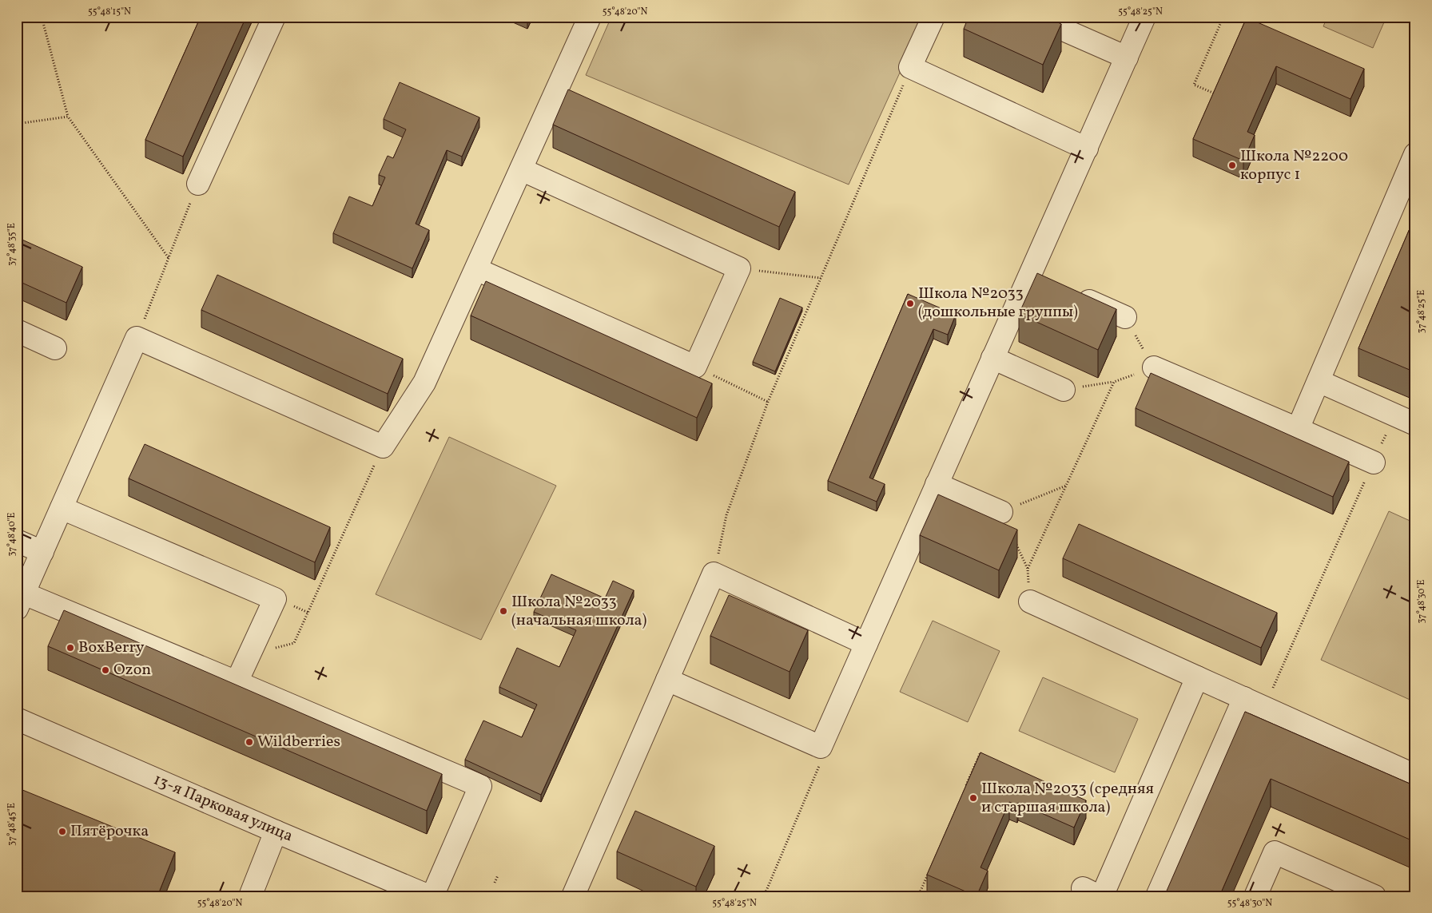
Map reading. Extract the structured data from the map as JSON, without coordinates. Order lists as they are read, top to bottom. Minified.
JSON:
{"streets":{"street":["13-я Парковая улица"]},"places":["Школа №2200 корпус 1","Школа №2033 (дошкольные группы)","Школа №2033 (начальная школа)","BoxBerry","Ozon","Wildberries","Школа №2033 (средняя и старшая школа)","Пятёрочка"],"coordinates":["55°48'15\"N","55°48'20\"N","55°48'25\"N","37°48'35\"E","37°48'25\"E","37°48'40\"E","37°48'30\"E","37°48'45\"E","55°48'30\"N"]}
